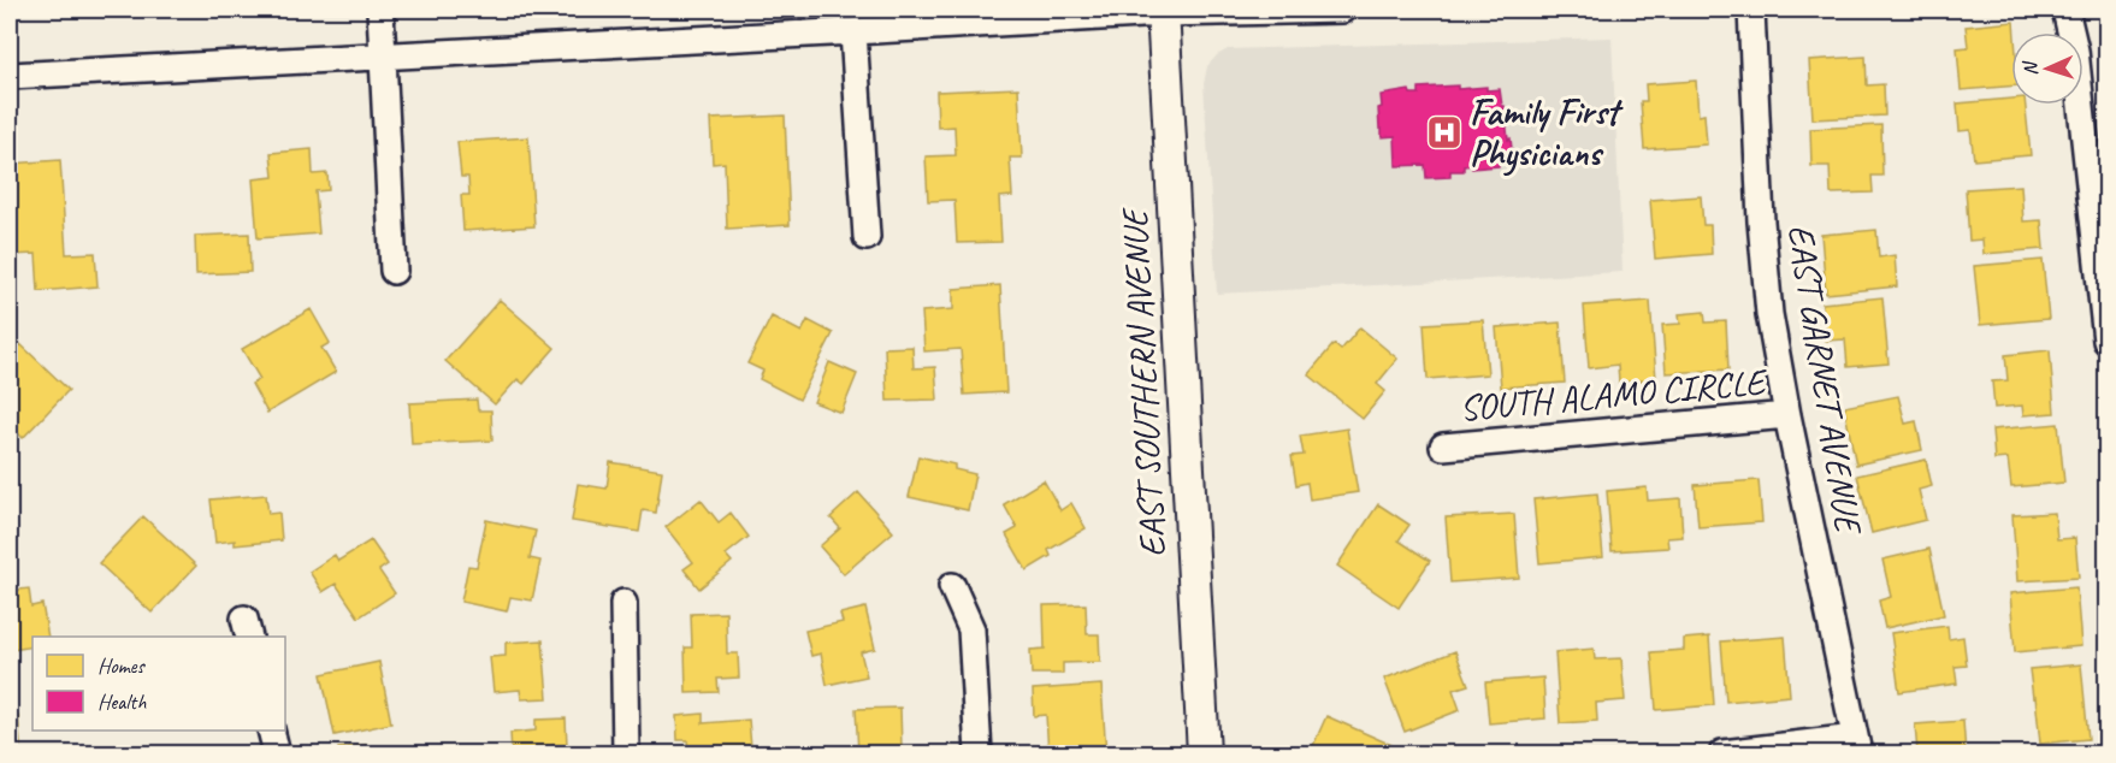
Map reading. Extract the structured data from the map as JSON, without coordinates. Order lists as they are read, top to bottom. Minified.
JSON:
{"streets":{"main road":["EAST SOUTHERN AVENUE"],"street":["EAST GARNET AVENUE","SOUTH ALAMO CIRCLE"]},"crossings":[["EAST GARNET AVENUE","SOUTH ALAMO CIRCLE"]],"places":{"hospital":["Family First Physicians"]},"legend":["Homes","Health"],"north":"left"}
